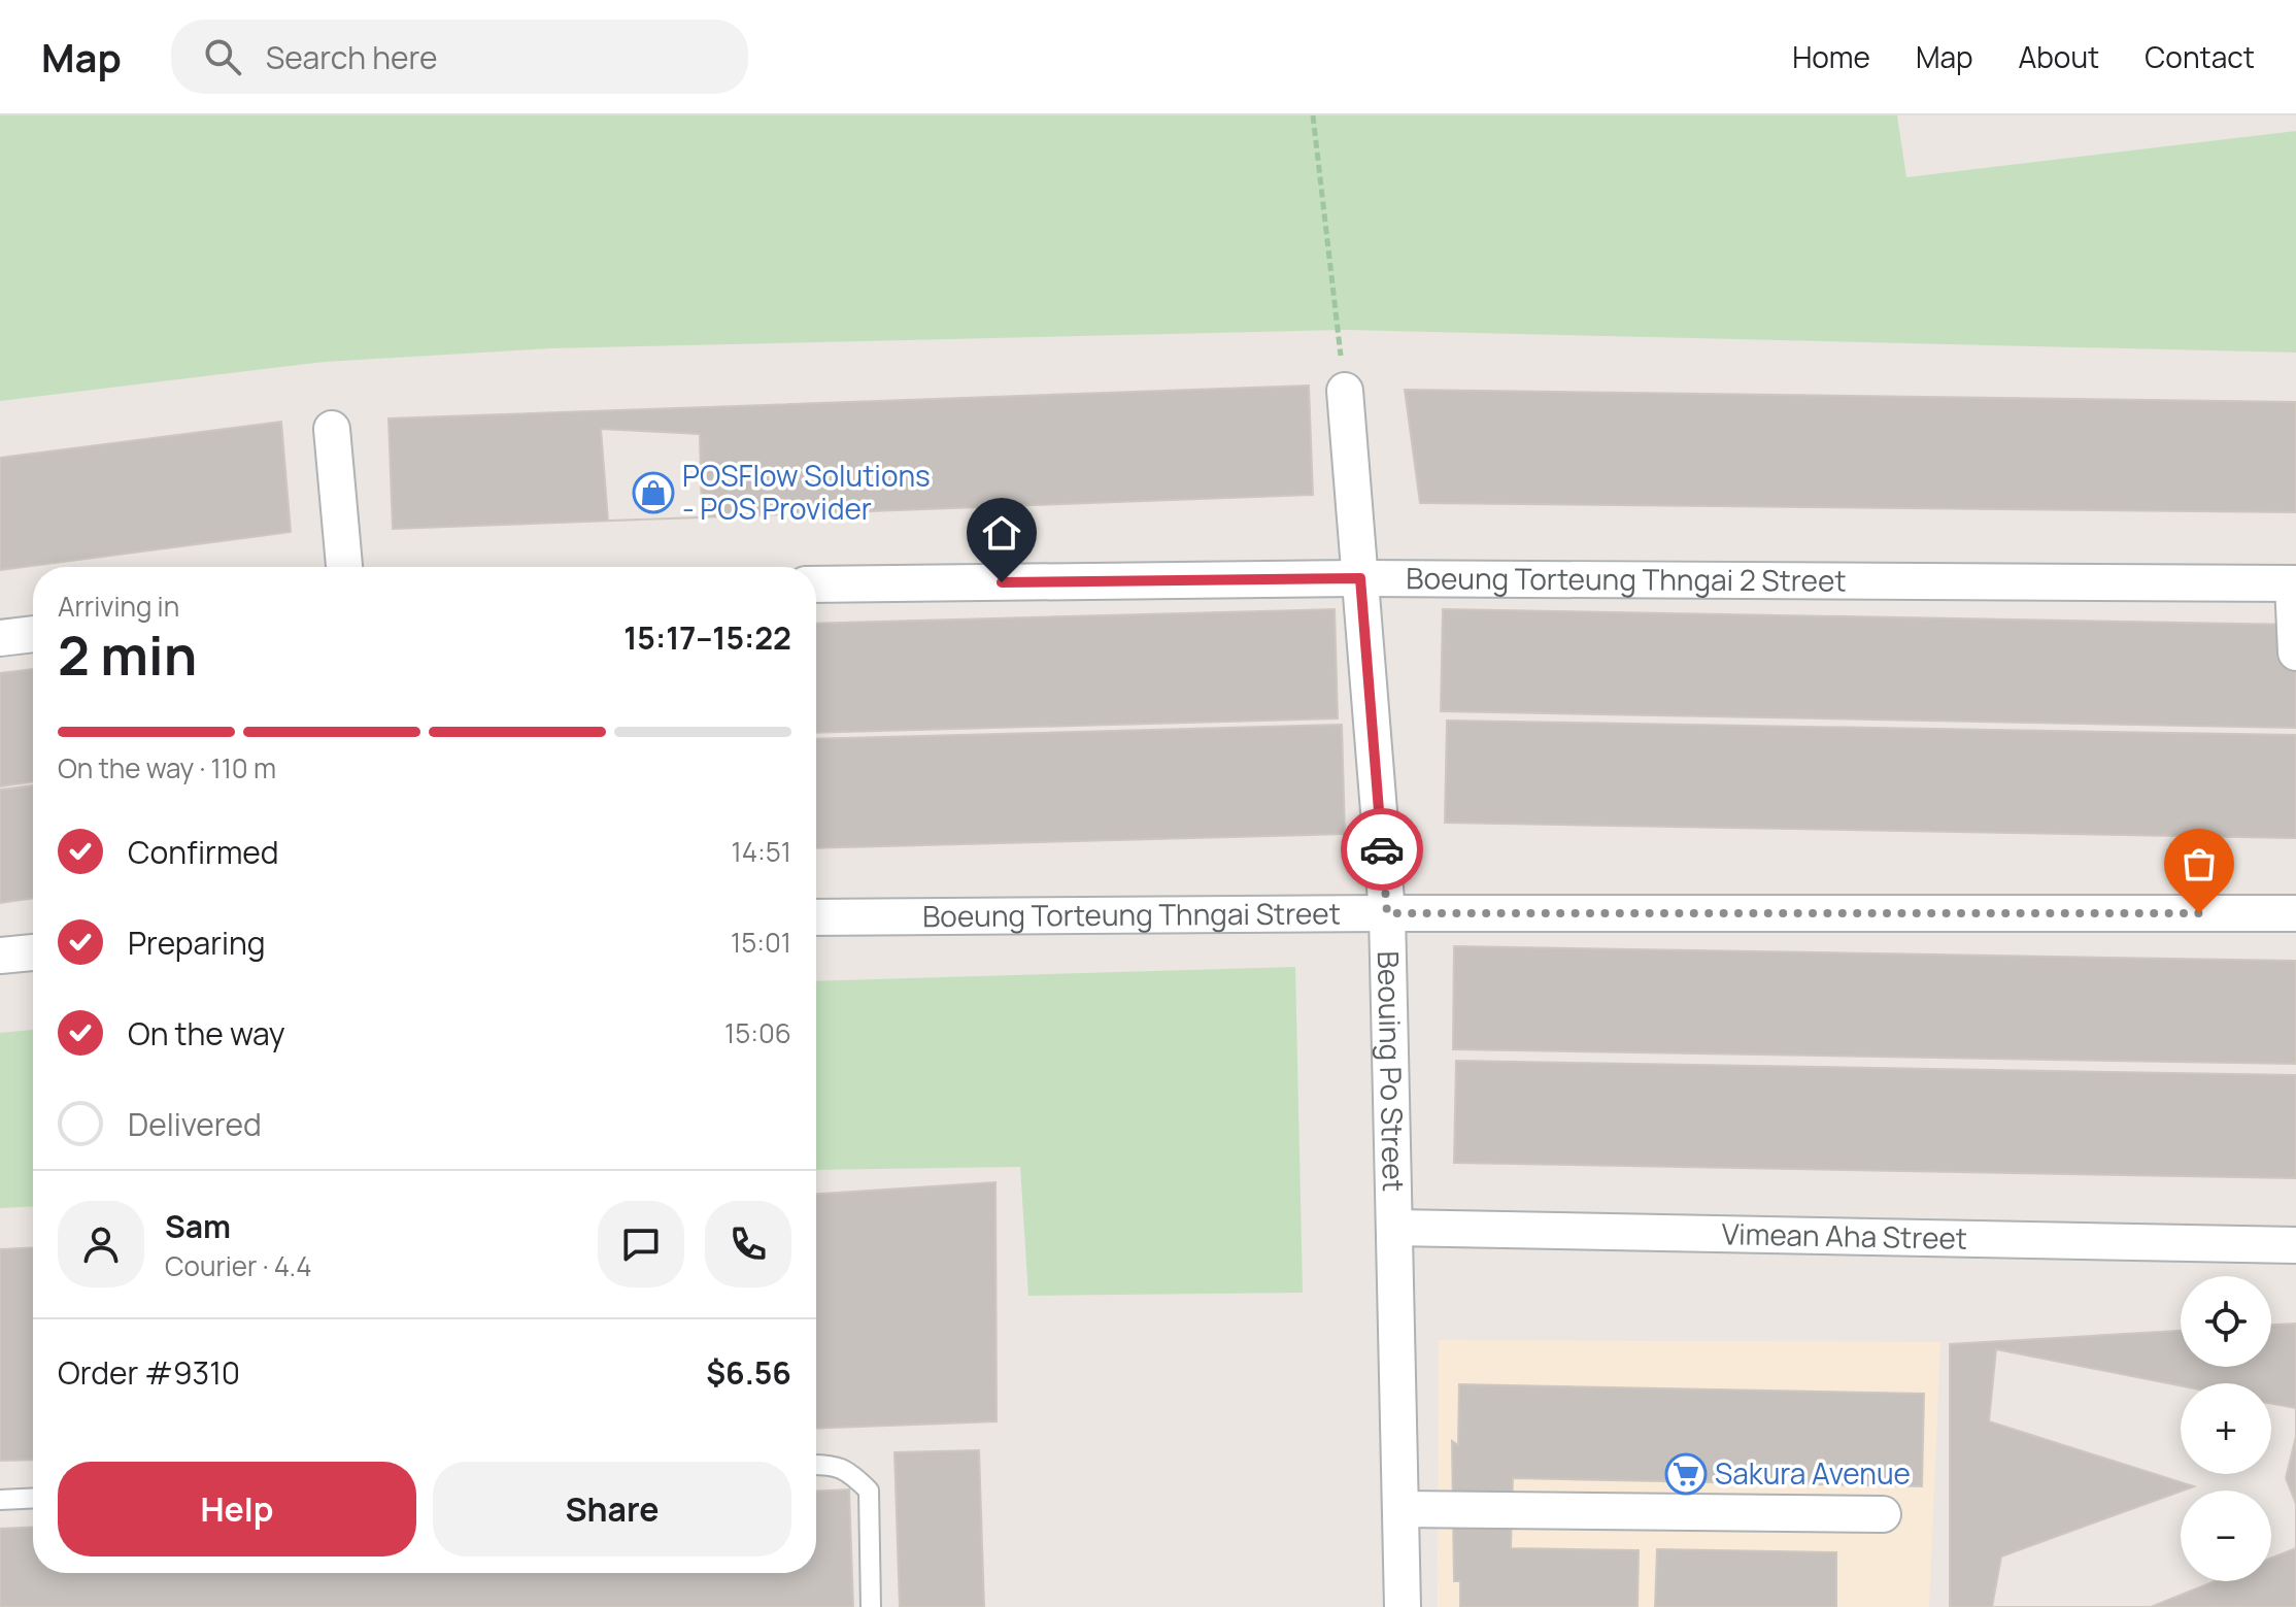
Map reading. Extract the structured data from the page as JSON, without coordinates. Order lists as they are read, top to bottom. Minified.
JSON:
{"streets":{"street":["Boeung Torteung Thngai 2 Street","Boeung Torteung Thngai Street","Beouing Po Street","Vimean Aha Street"]},"crossings":[["Boeung Torteung Thngai 2 Street","Beouing Po Street"],["Boeung Torteung Thngai Street","Beouing Po Street"],["Beouing Po Street","Vimean Aha Street"]],"places":{"shop":["POSFlow Solutions - POS Provider"],"supermarket":["Sakura Avenue"]},"page":{"header":"Map","search":"Search here","nav":["Home","Map","About","Contact"],"heading":["2 min","Arriving in","15:17–15:22"],"panel":["Sam","Courier · 4.4","Order #9310","$6.56"],"bar":"On the way · 110 m","list":[["Confirmed","14:51"],["Preparing","15:01"],["On the way","15:06"],"Delivered"],"map_buttons":["+","−"],"buttons":["Help","Share"]}}
